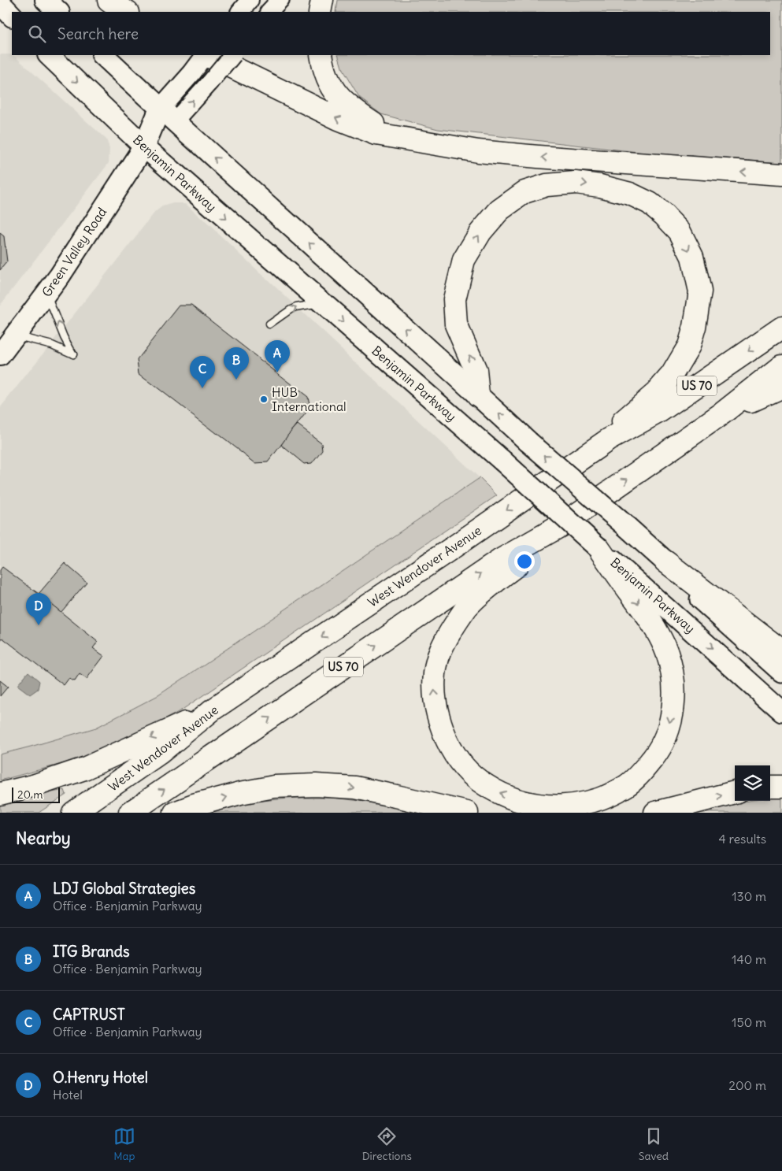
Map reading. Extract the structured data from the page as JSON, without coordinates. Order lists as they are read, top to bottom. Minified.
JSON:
{"streets":{"highway":["Benjamin Parkway","Green Valley Road","US 70","West Wendover Avenue"]},"crossings":[["Benjamin Parkway","Green Valley Road"]],"places":["HUB International"],"scale_bar":"20 m","page":{"search":"Search here","pins":["A","B","C","D"],"scale":"20 m","heading":["Nearby","4 results"],"list":[{"mark":"A","name":"LDJ Global Strategies","note":"Office · Benjamin Parkway","value":"130 m"},{"mark":"B","name":"ITG Brands","note":"Office · Benjamin Parkway","value":"140 m"},{"mark":"C","name":"CAPTRUST","note":"Office · Benjamin Parkway","value":"150 m"},{"mark":"D","name":"O.Henry Hotel","note":"Hotel","value":"200 m"}],"nav":["Map","Directions","Saved"]}}
